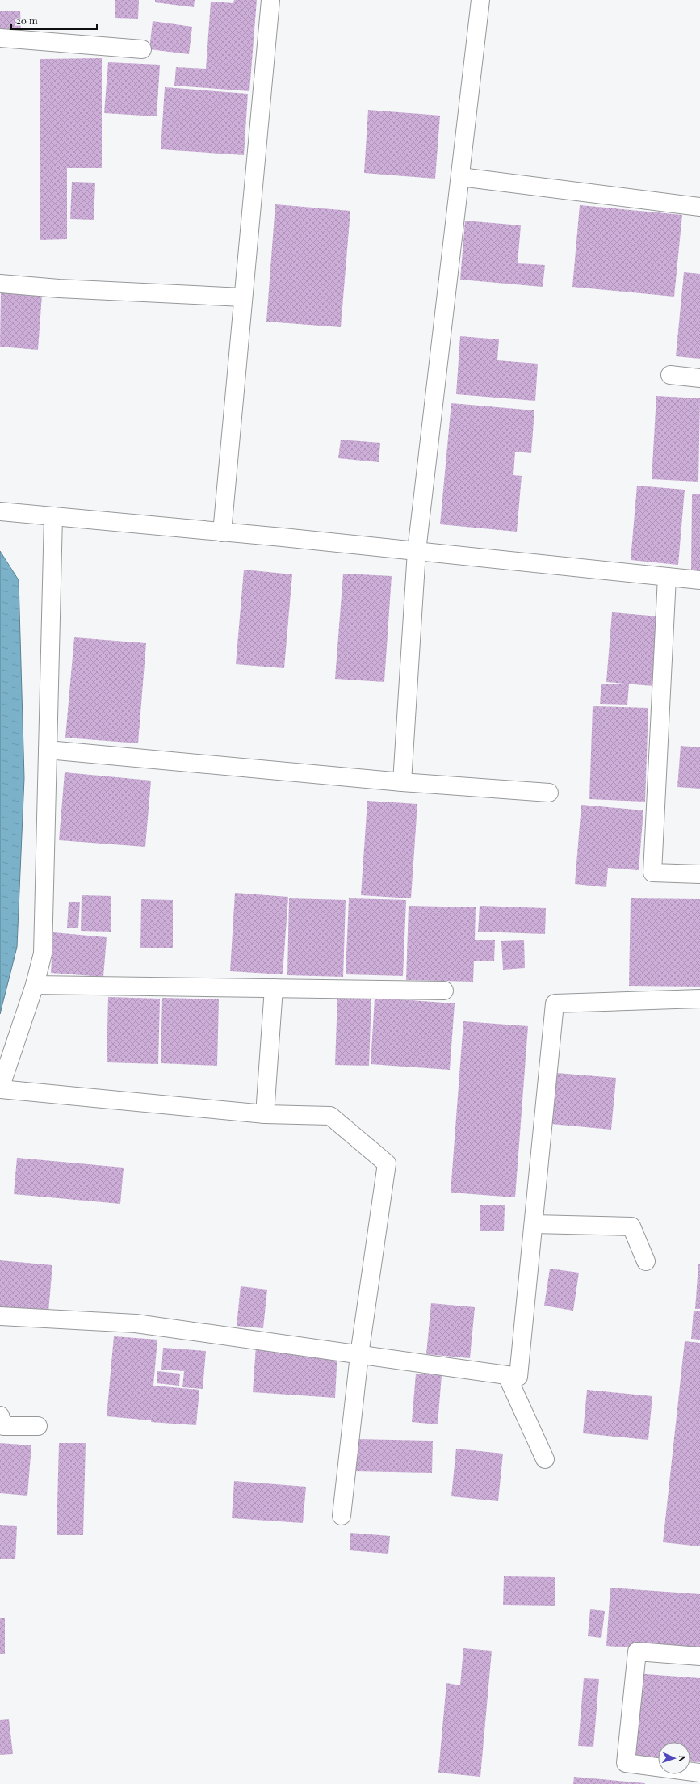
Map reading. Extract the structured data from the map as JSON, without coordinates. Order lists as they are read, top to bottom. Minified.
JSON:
{"scale_bar":"20 m","north":"right"}
